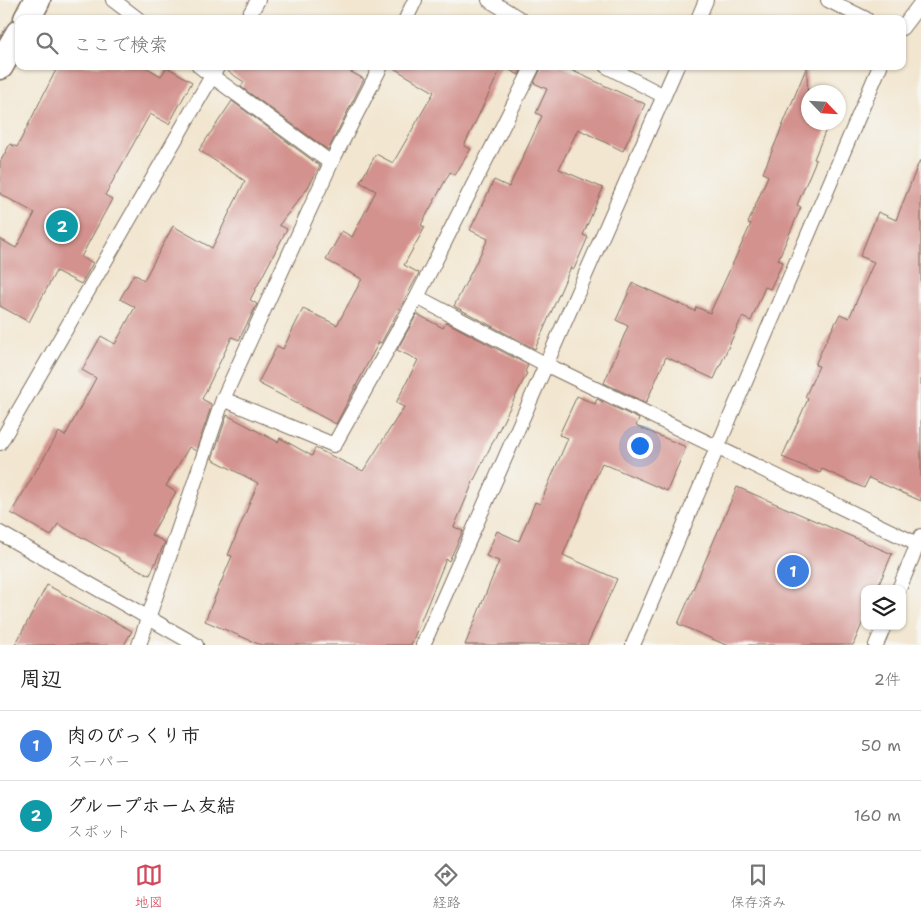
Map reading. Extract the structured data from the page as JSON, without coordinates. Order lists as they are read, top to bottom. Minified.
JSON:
{"north":"bottom right","page":{"search":"ここで検索","pins":["2","1"],"heading":["周辺","2件"],"list":[{"mark":"1","name":"肉のびっくり市","note":"スーパー","value":"50 m"},{"mark":"2","name":"グループホーム友結","note":"スポット","value":"160 m"}],"nav":["地図","経路","保存済み"]}}
